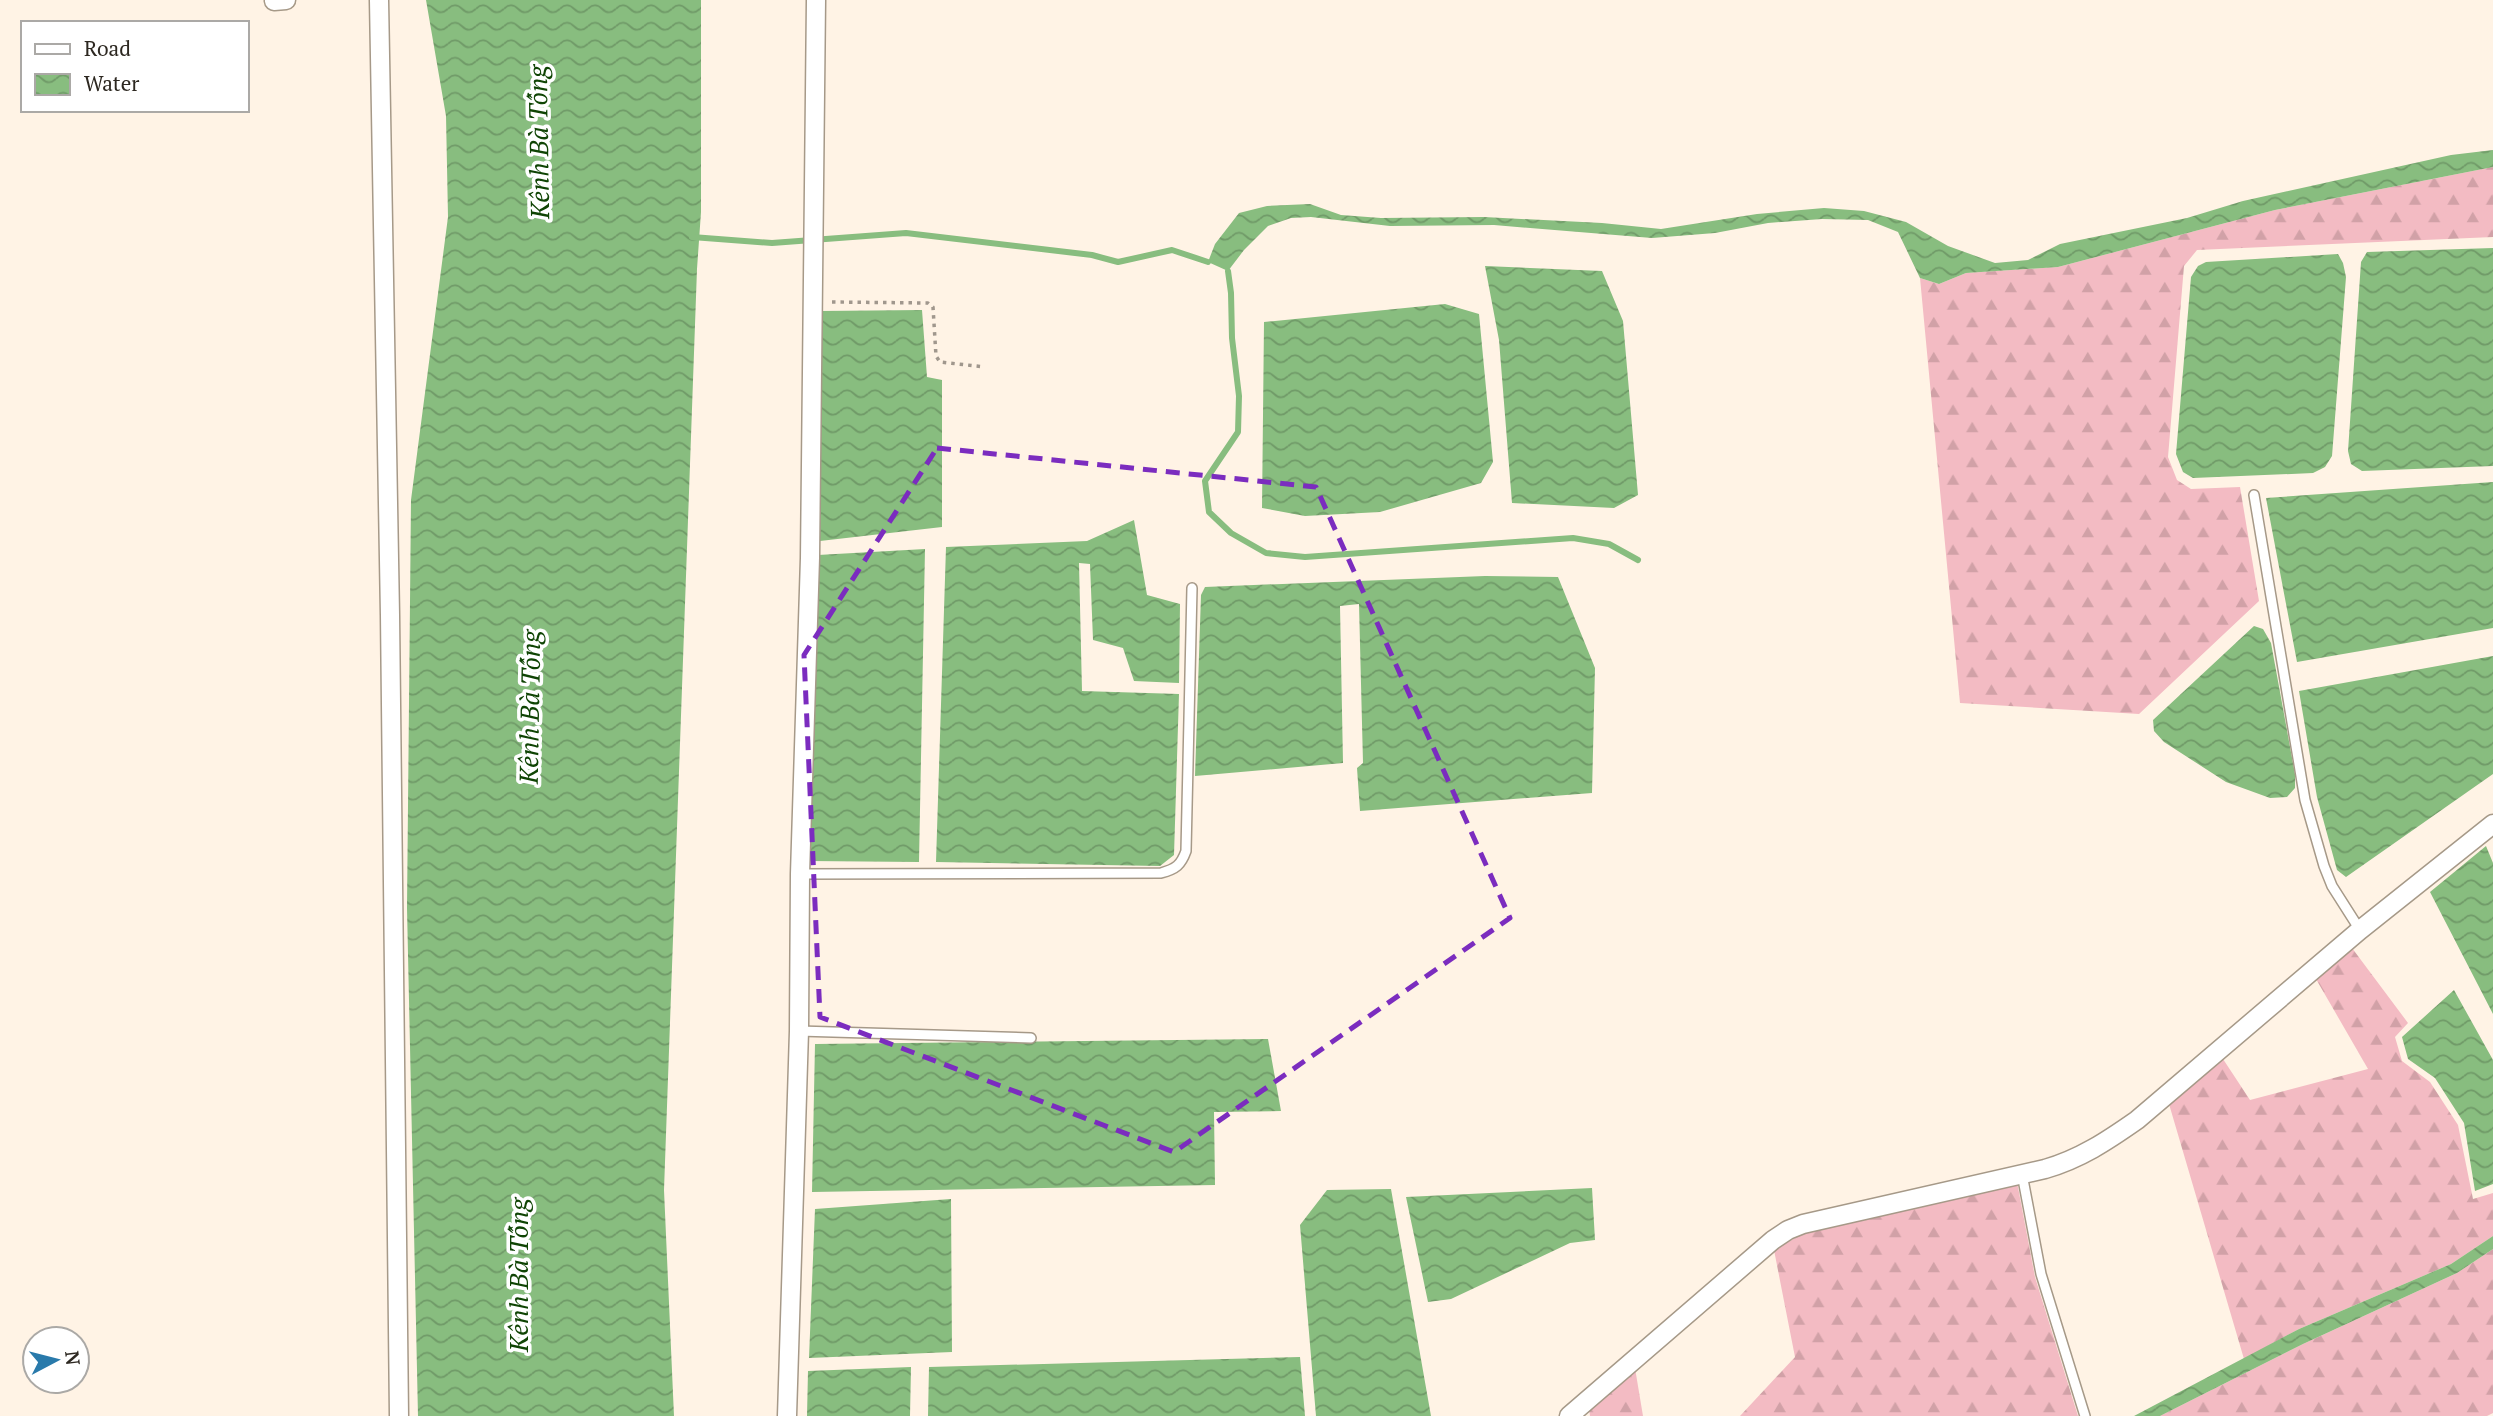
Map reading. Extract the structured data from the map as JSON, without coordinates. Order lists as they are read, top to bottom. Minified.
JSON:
{"water":["Kênh Bà Tống"],"legend":["Road","Water"],"north":"right"}
